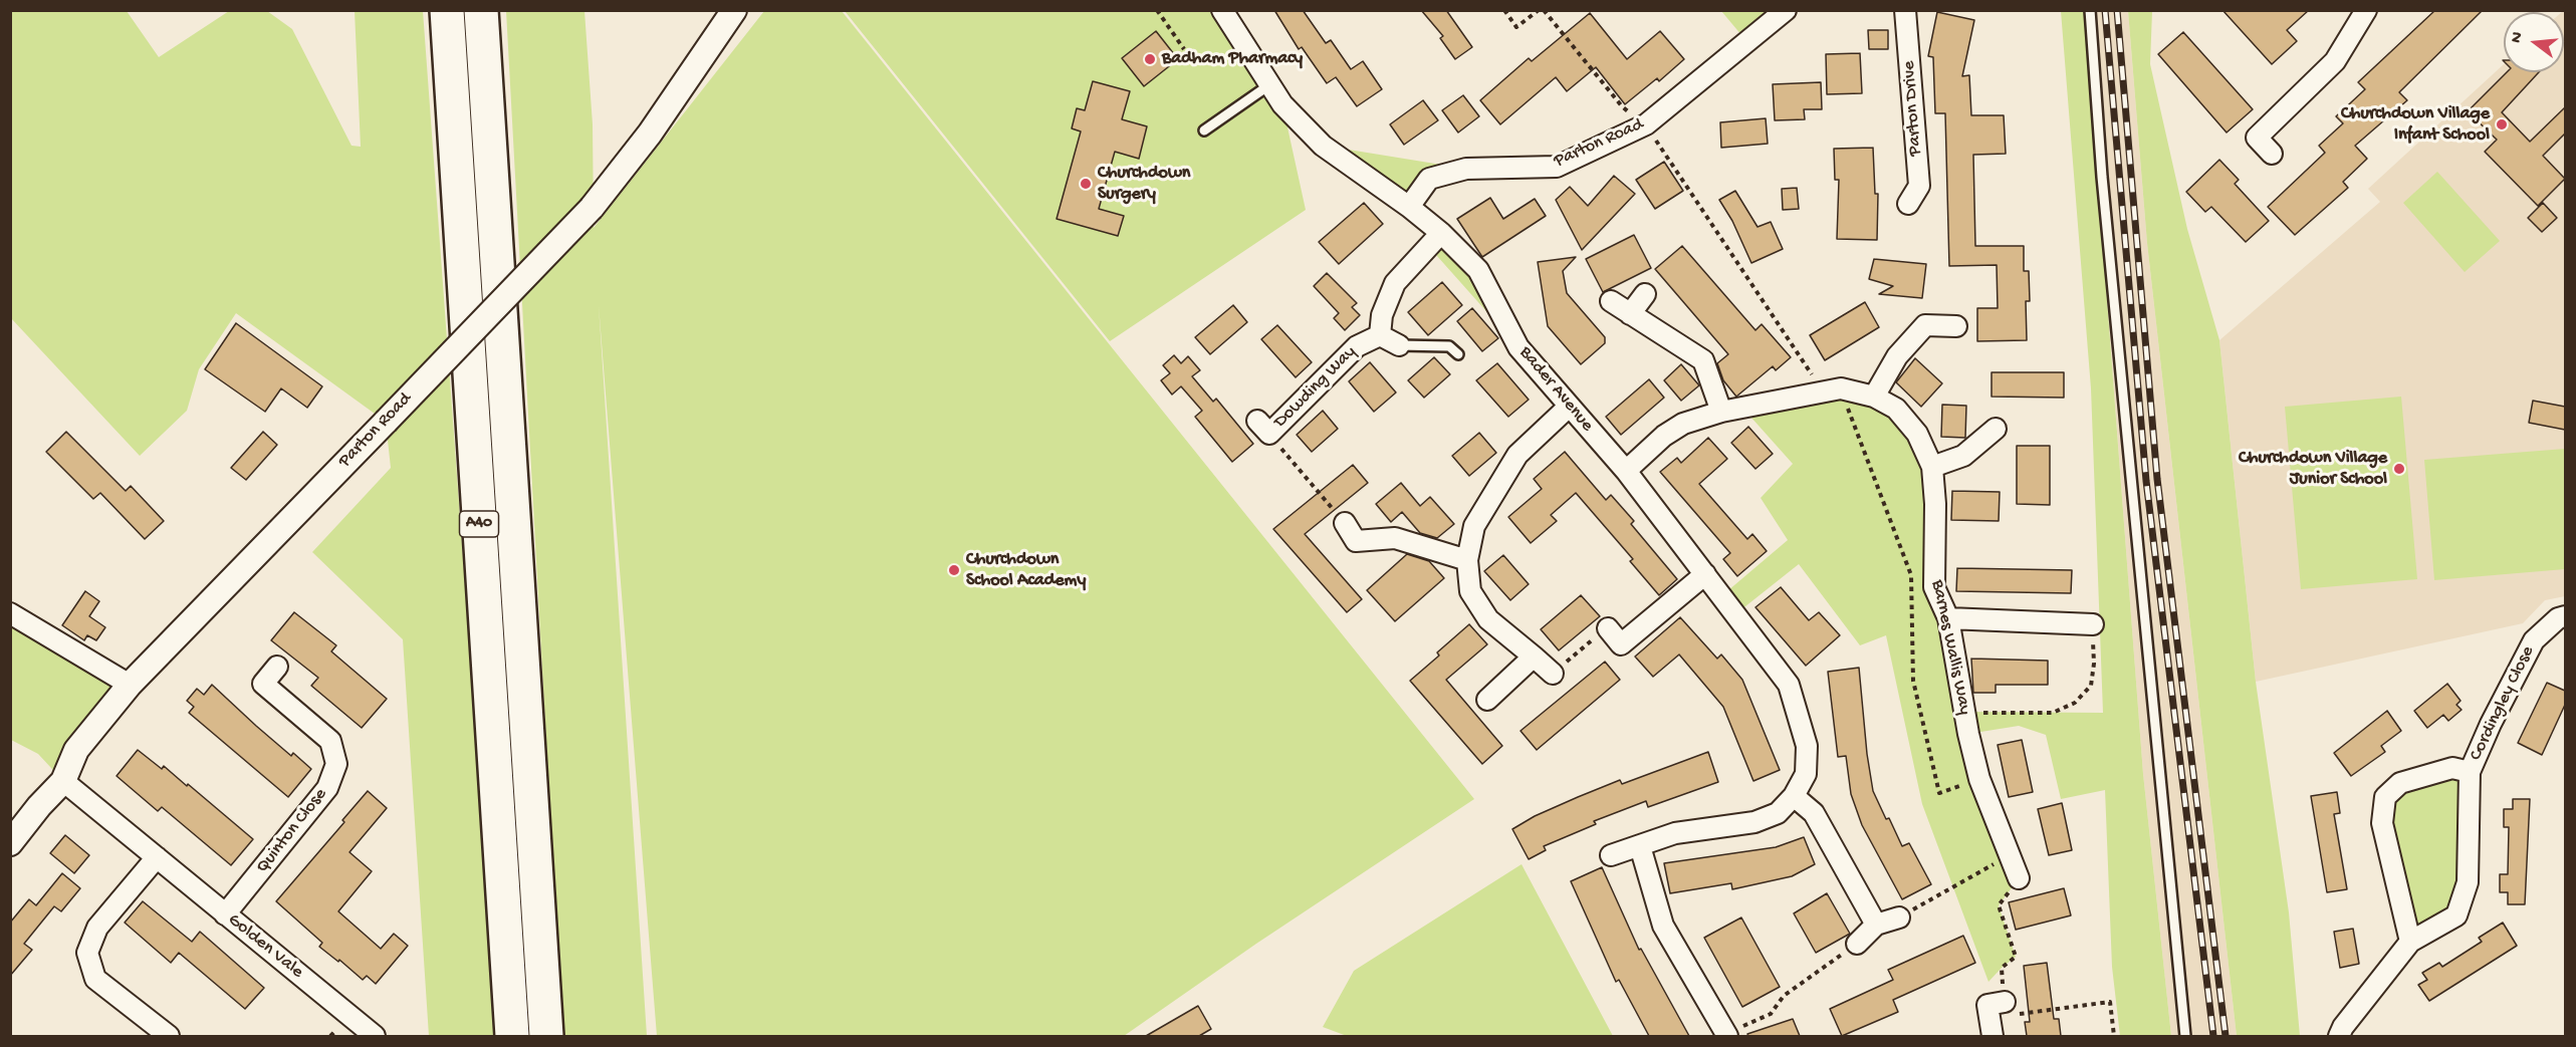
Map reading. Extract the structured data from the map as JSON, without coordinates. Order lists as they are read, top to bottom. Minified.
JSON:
{"streets":{"highway":["A40"],"street":["Parton Drive","Parton Road","Dowding Way","Bader Avenue","Barnes Wallis Way","Cordingley Close","Quinton Close","Golden Vale"]},"crossings":[["Parton Road","Bader Avenue"],["Parton Road","Golden Vale"],["Bader Avenue","Barnes Wallis Way"],["Quinton Close","Golden Vale"]],"places":["Badham Pharmacy","Churchdown Village Infant School","Churchdown Surgery","Churchdown Village Junior School","Churchdown School Academy"],"north":"left"}
